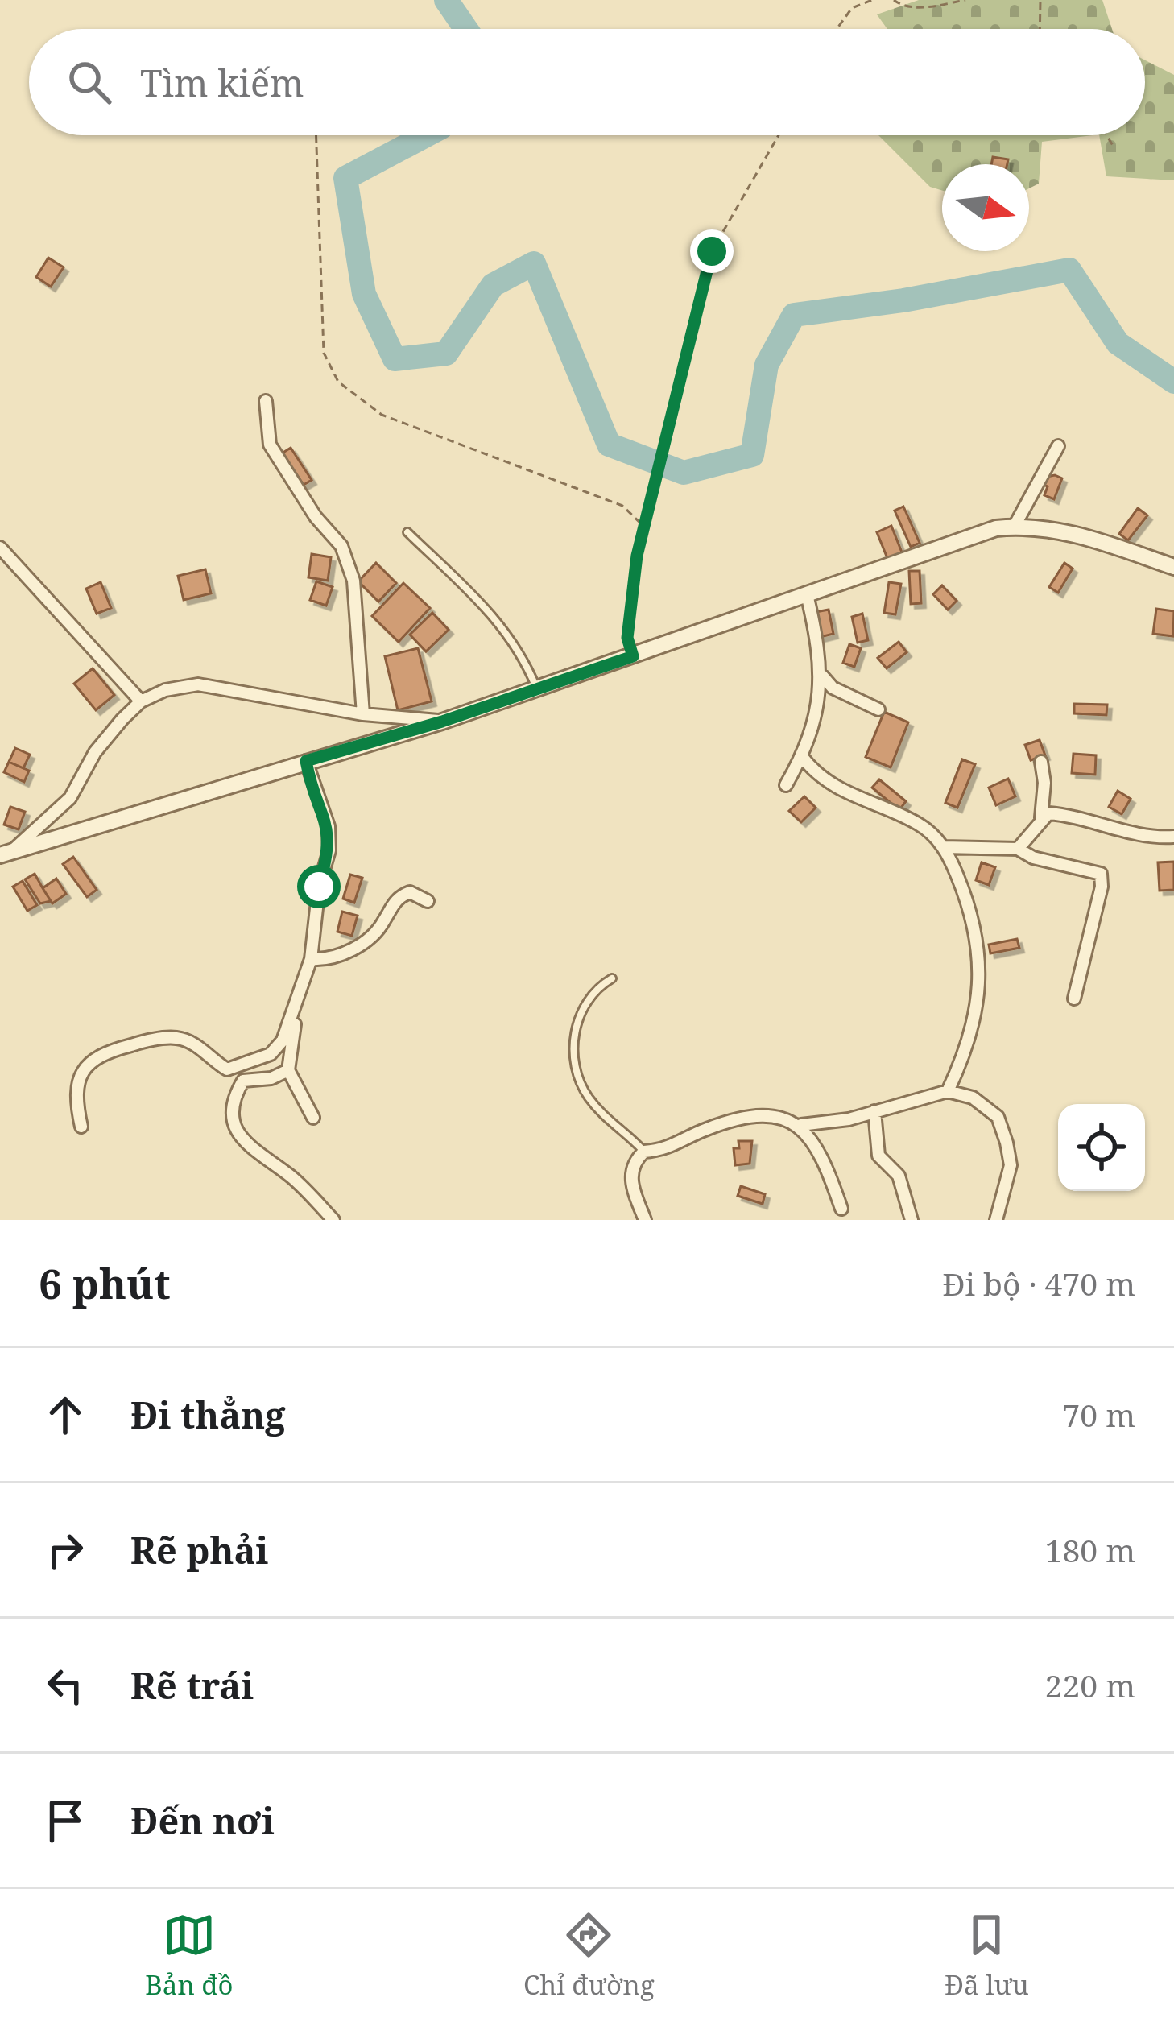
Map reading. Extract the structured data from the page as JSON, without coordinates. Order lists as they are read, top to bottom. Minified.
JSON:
{"north":"right","page":{"search":"Tìm kiếm","heading":["6 phút","Đi bộ · 470 m"],"list":[["Đi thẳng","70 m"],["Rẽ phải","180 m"],["Rẽ trái","220 m"],"Đến nơi"],"nav":["Bản đồ","Chỉ đường","Đã lưu"]}}
